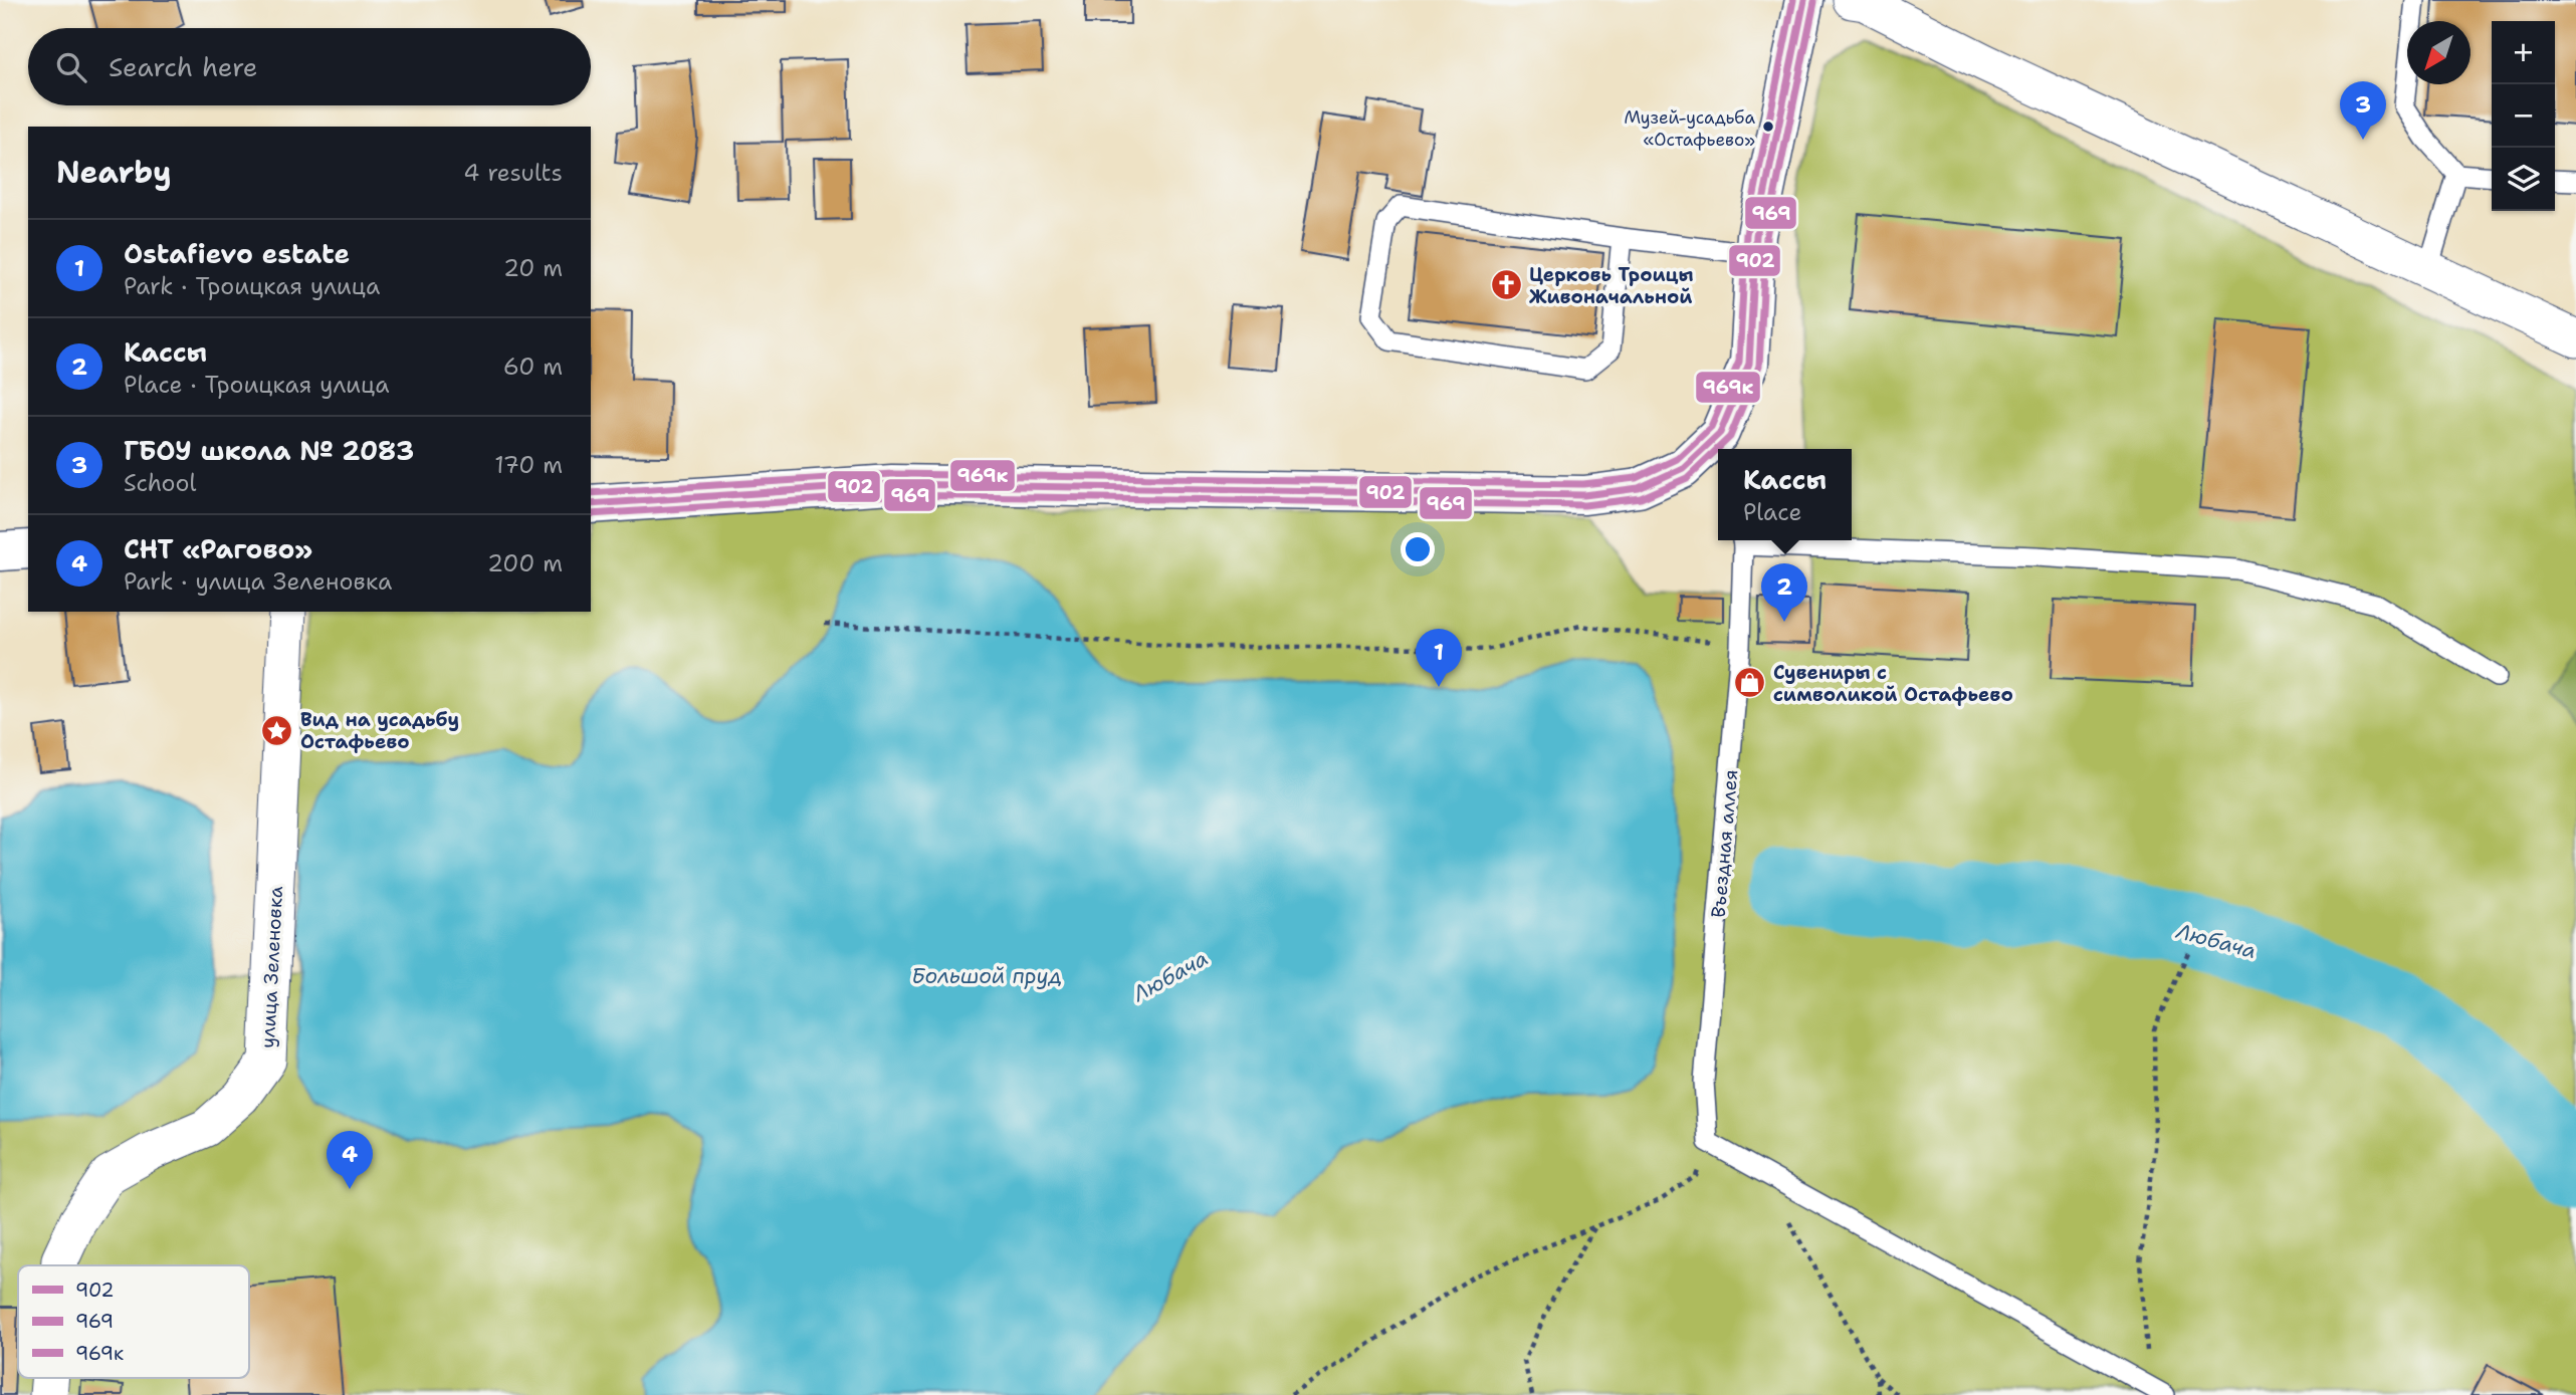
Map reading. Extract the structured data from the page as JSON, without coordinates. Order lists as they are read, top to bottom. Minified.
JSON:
{"streets":{"street":["улица Зеленовка"],"lane":["Въездная аллея"]},"water":["Любача","Большой пруд"],"places":{"other":["Музей-усадьба «Остафьево»"],"church":["Церковь Троицы Живоначальной"],"shop":["Сувениры с символикой Остафьево"],"place":["Вид на усадьбу Остафьево"]},"lines":["transit line 902","transit line 969к","transit line 969"],"legend":["902","969","969к"],"north":"bottom left","page":{"map_buttons":["+","−"],"search":"Search here","pins":["3","2","1","4"],"heading":["Nearby","4 results"],"list":[{"mark":"1","name":"Ostafievo estate","note":"Park · Троицкая улица","value":"20 m"},{"mark":"2","name":"Кассы","note":"Place · Троицкая улица","value":"60 m"},{"mark":"3","name":"ГБОУ школа № 2083","note":"School","value":"170 m"},{"mark":"4","name":"СНТ «Рагово»","note":"Park · улица Зеленовка","value":"200 m"}],"popup":["Кассы","Place"]}}
